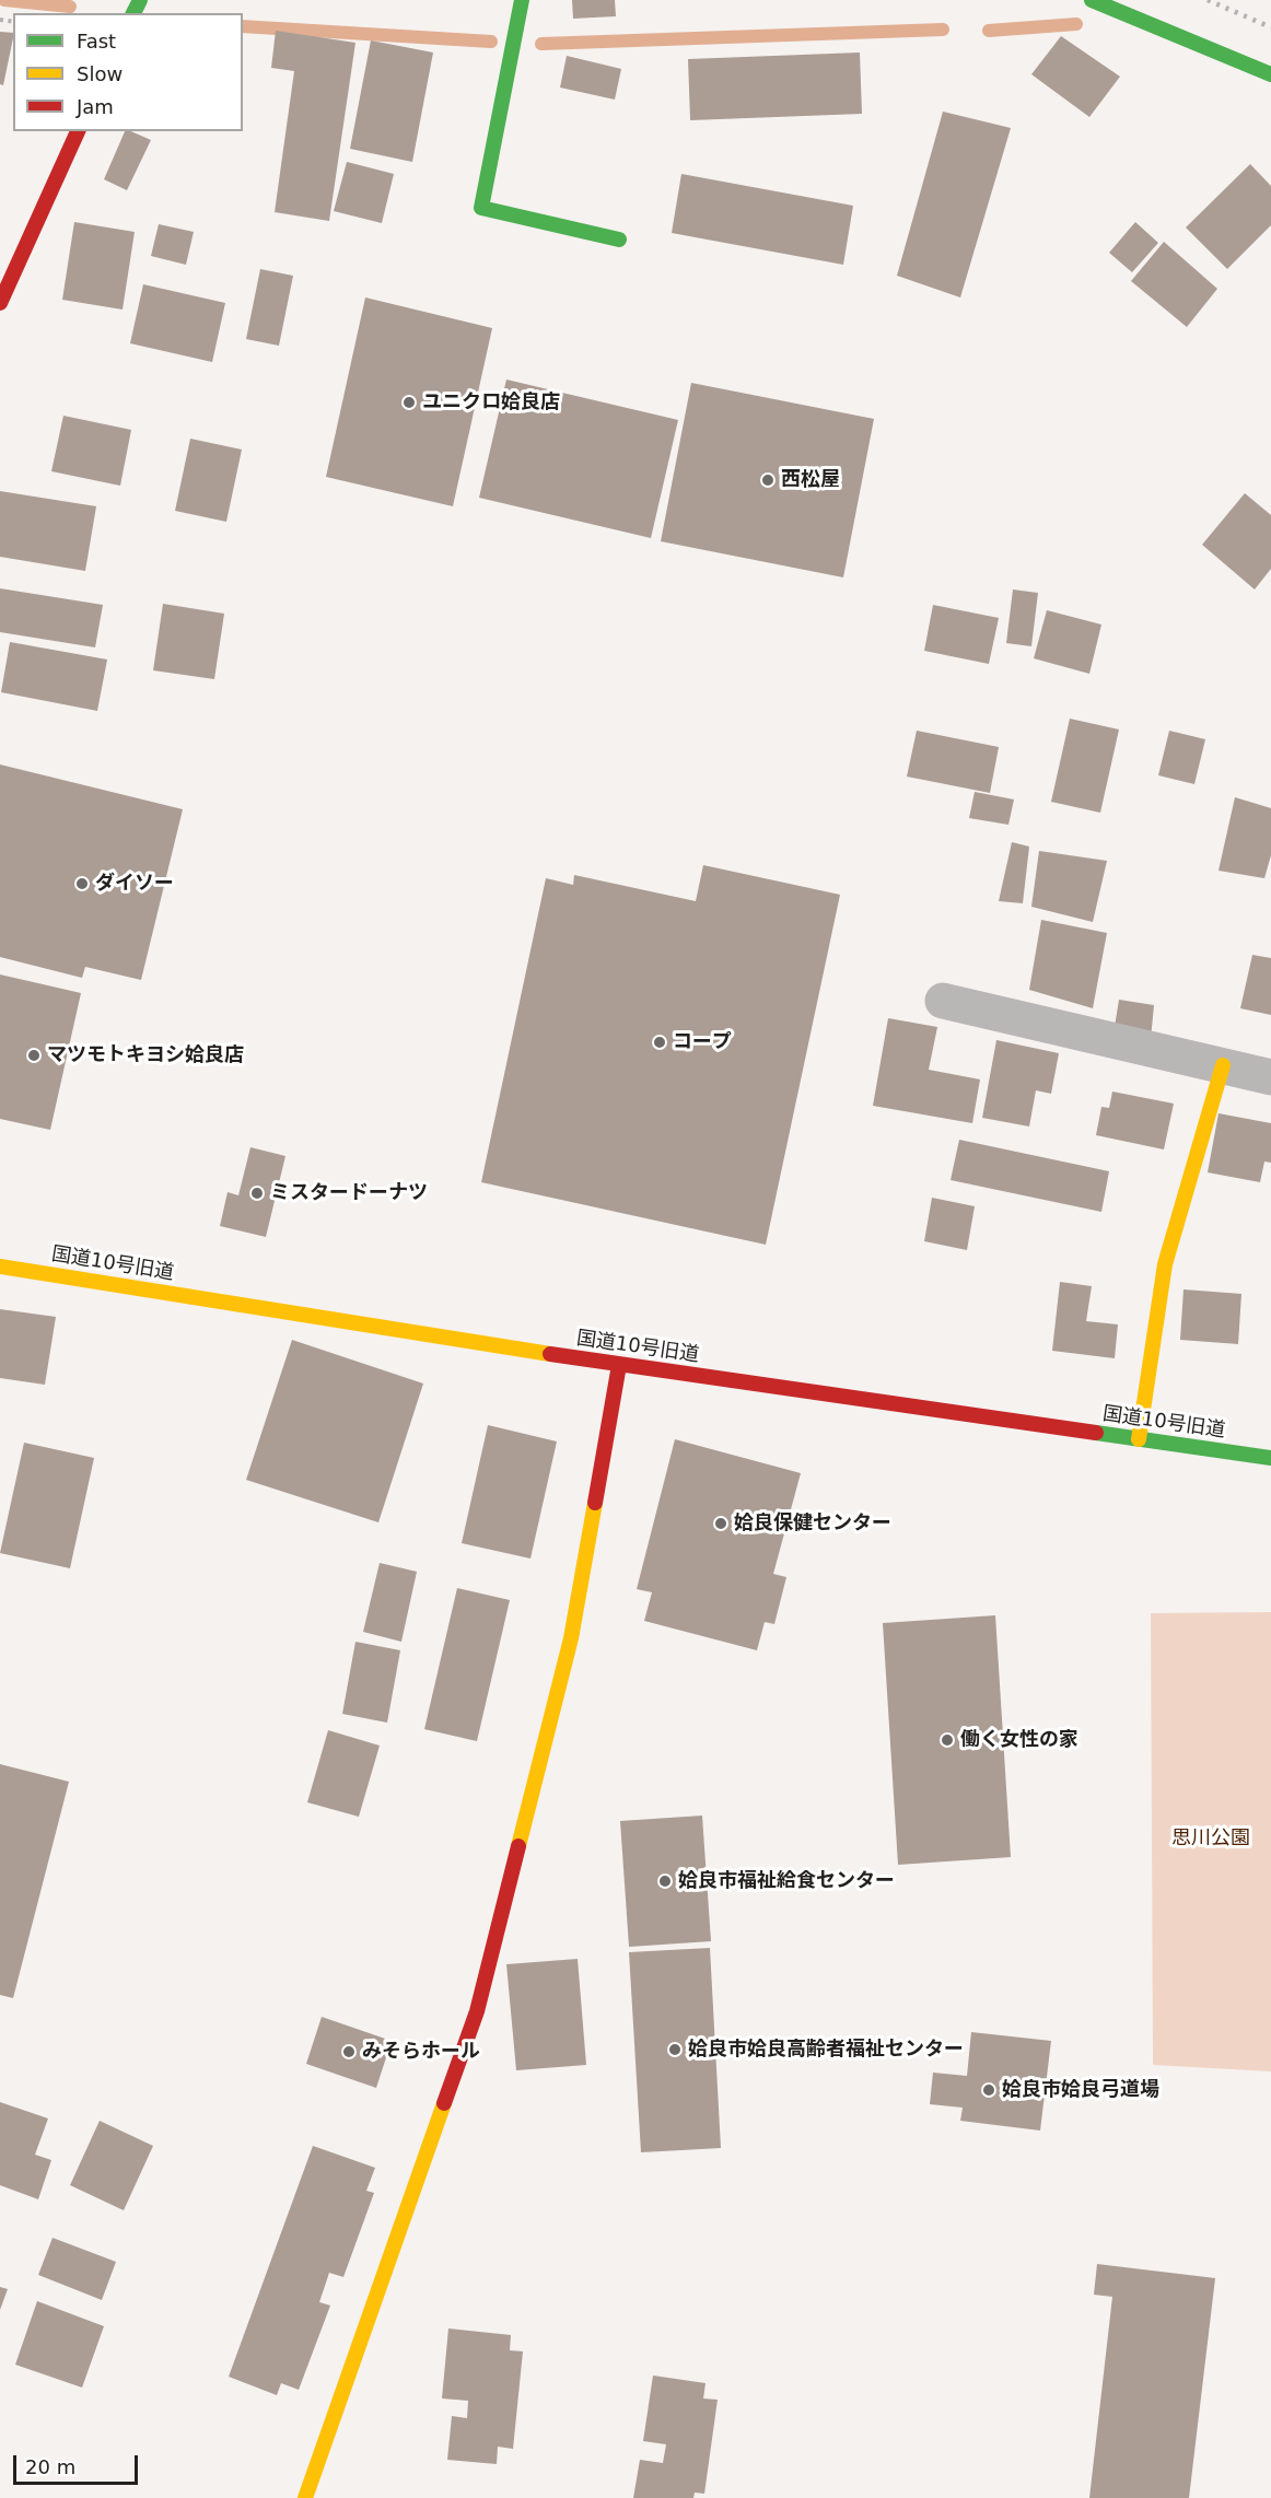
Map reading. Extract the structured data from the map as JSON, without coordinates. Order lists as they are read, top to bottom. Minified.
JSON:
{"streets":{"street":["国道10号旧道"]},"parks":["思川公園"],"places":["ユニクロ姶良店","西松屋","ダイソー","コープ","マツモトキヨシ姶良店","ミスタードーナツ","姶良保健センター","働く女性の家","姶良市福祉給食センター","姶良市姶良高齢者福祉センター","みそらホール","姶良市姶良弓道場"],"legend":["Fast","Slow","Jam"],"scale_bar":"20 m"}
